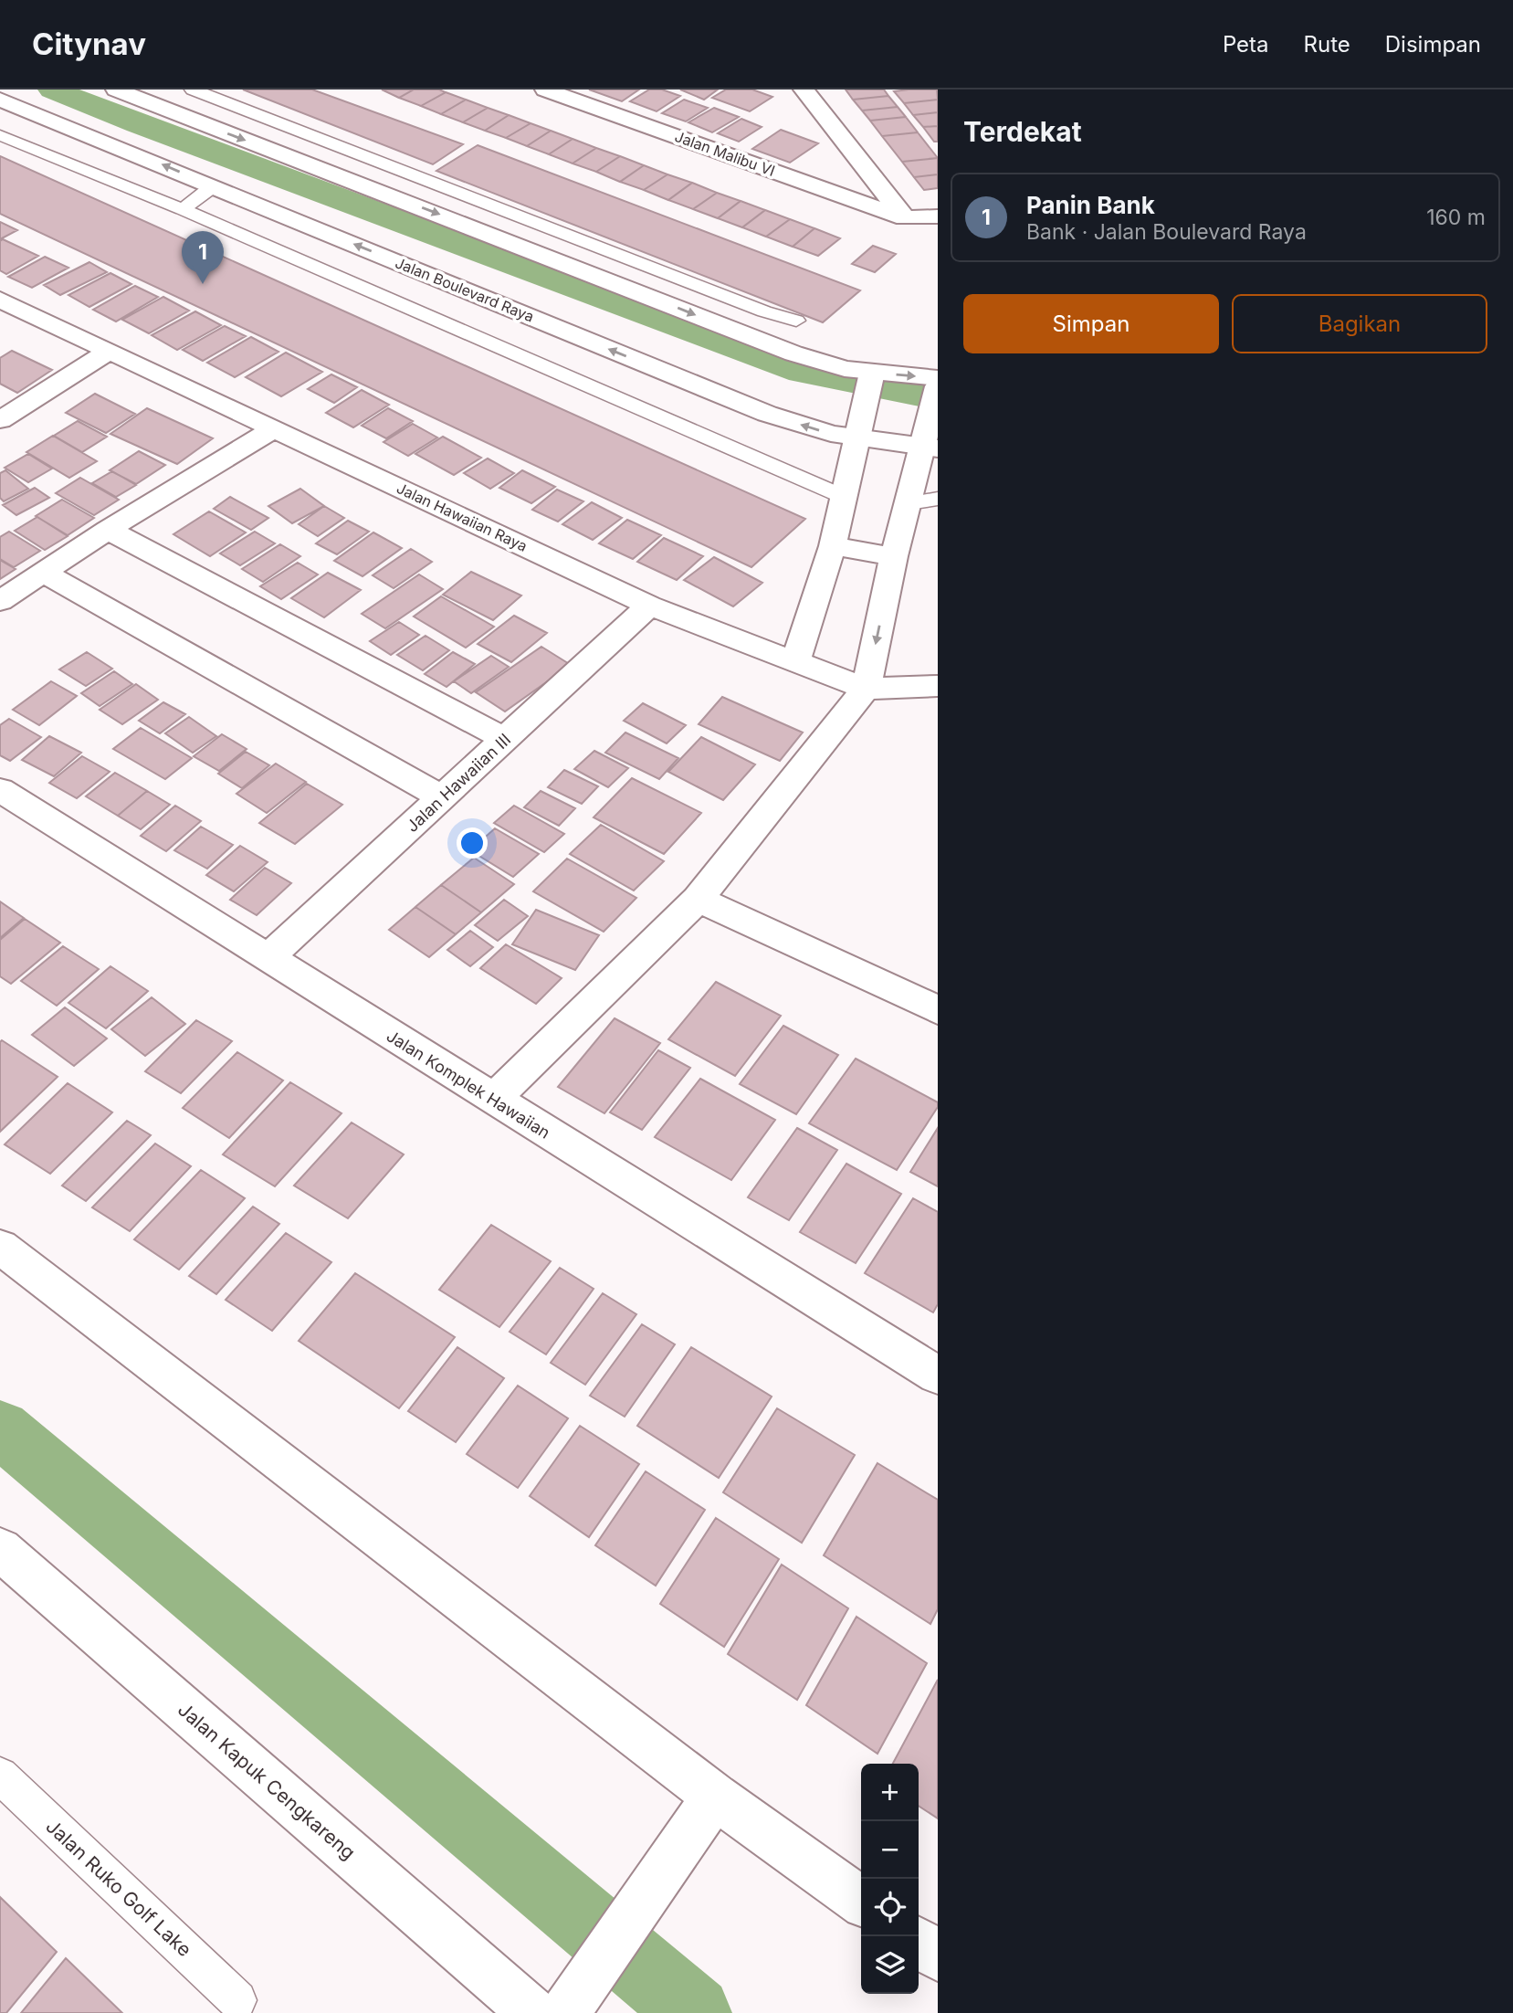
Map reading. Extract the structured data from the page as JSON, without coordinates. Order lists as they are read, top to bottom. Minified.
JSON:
{"streets":{"street":["Jalan Malibu VI","Jalan Boulevard Raya","Jalan Hawaiian Raya","Jalan Hawaiian III","Jalan Komplek Hawaiian","Jalan Kapuk Cengkareng"],"lane":["Jalan Ruko Golf Lake"]},"crossings":[["Jalan Hawaiian Raya","Jalan Hawaiian III"],["Jalan Hawaiian III","Jalan Komplek Hawaiian"]],"page":{"header":"Citynav","nav":["Peta","Rute","Disimpan"],"heading":"Terdekat","list":[{"mark":"1","name":"Panin Bank","note":"Bank · Jalan Boulevard Raya","value":"160 m"}],"pins":"1","buttons":["Simpan","Bagikan"],"map_buttons":["+","−"]}}
